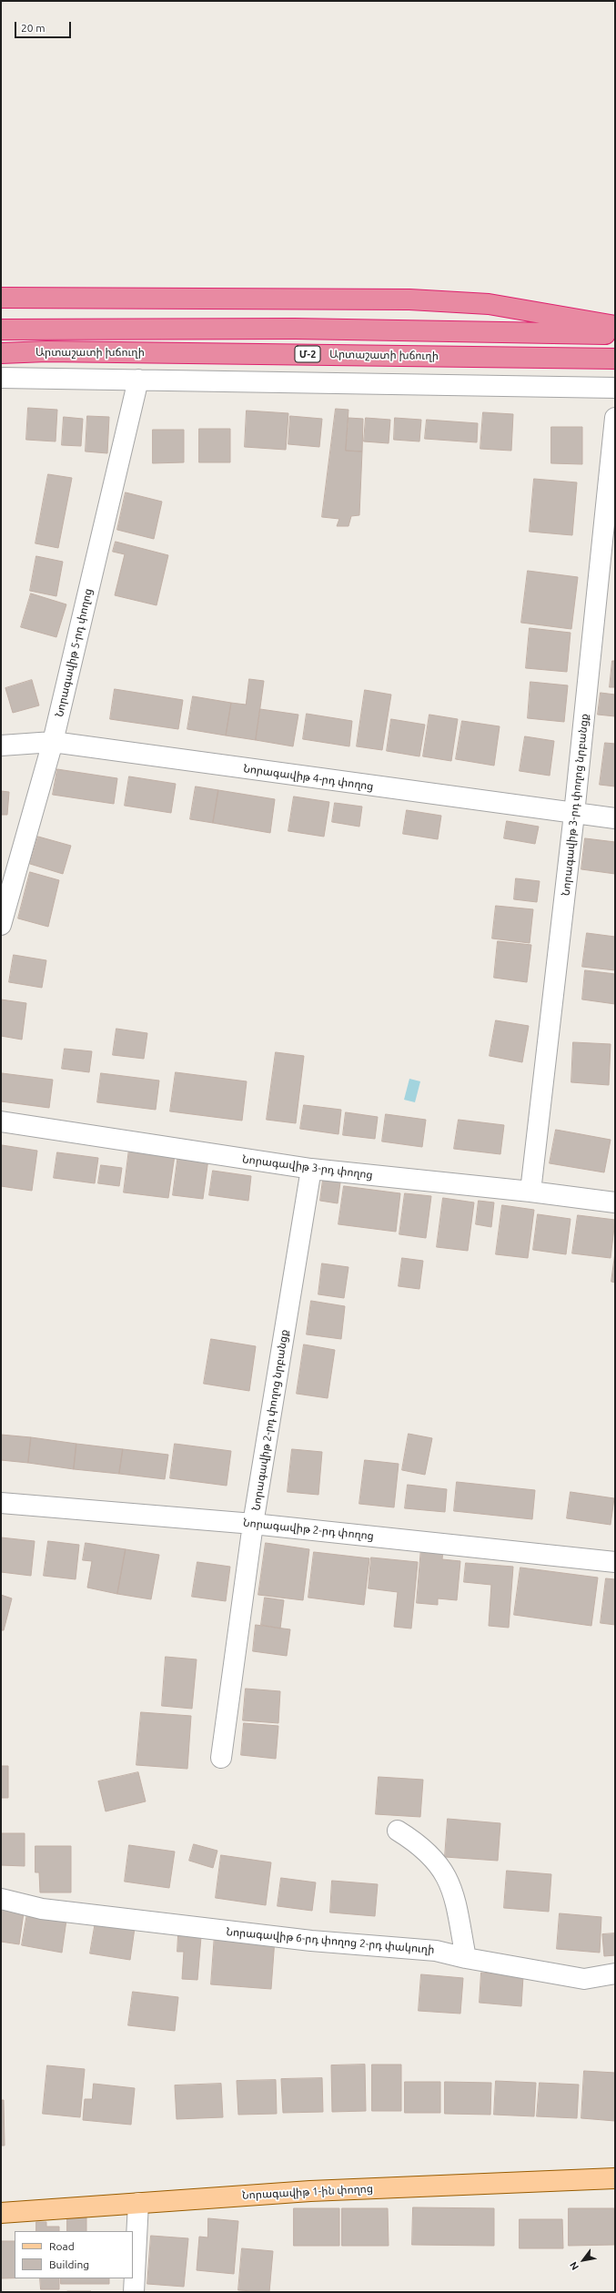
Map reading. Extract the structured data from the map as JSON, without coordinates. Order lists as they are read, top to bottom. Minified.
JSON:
{"streets":{"highway":["Արտաշատի խճուղի","Մ-2"],"main road":["Նորագավիթ 1-ին փողոց"],"street":["Նորագավիթ 5-րդ փողոց","Նորագավիթ 4-րդ փողոց","Նորագավիթ 3-րդ փողոց նրբանցք","Նորագավիթ 3-րդ փողոց","Նորագավիթ 2-րդ փողոց նրբանցք","Նորագավիթ 2-րդ փողոց","Նորագավիթ 6-րդ փողոց 2-րդ փակուղի"]},"crossings":[["Նորագավիթ 5-րդ փողոց","Նորագավիթ 4-րդ փողոց"],["Նորագավիթ 4-րդ փողոց","Նորագավիթ 3-րդ փողոց նրբանցք"],["Նորագավիթ 3-րդ փողոց նրբանցք","Նորագավիթ 3-րդ փողոց"],["Նորագավիթ 3-րդ փողոց","Նորագավիթ 2-րդ փողոց նրբանցք"],["Նորագավիթ 2-րդ փողոց նրբանցք","Նորագավիթ 2-րդ փողոց"]],"legend":["Road","Building"],"scale_bar":"20 m","north":"bottom left"}
